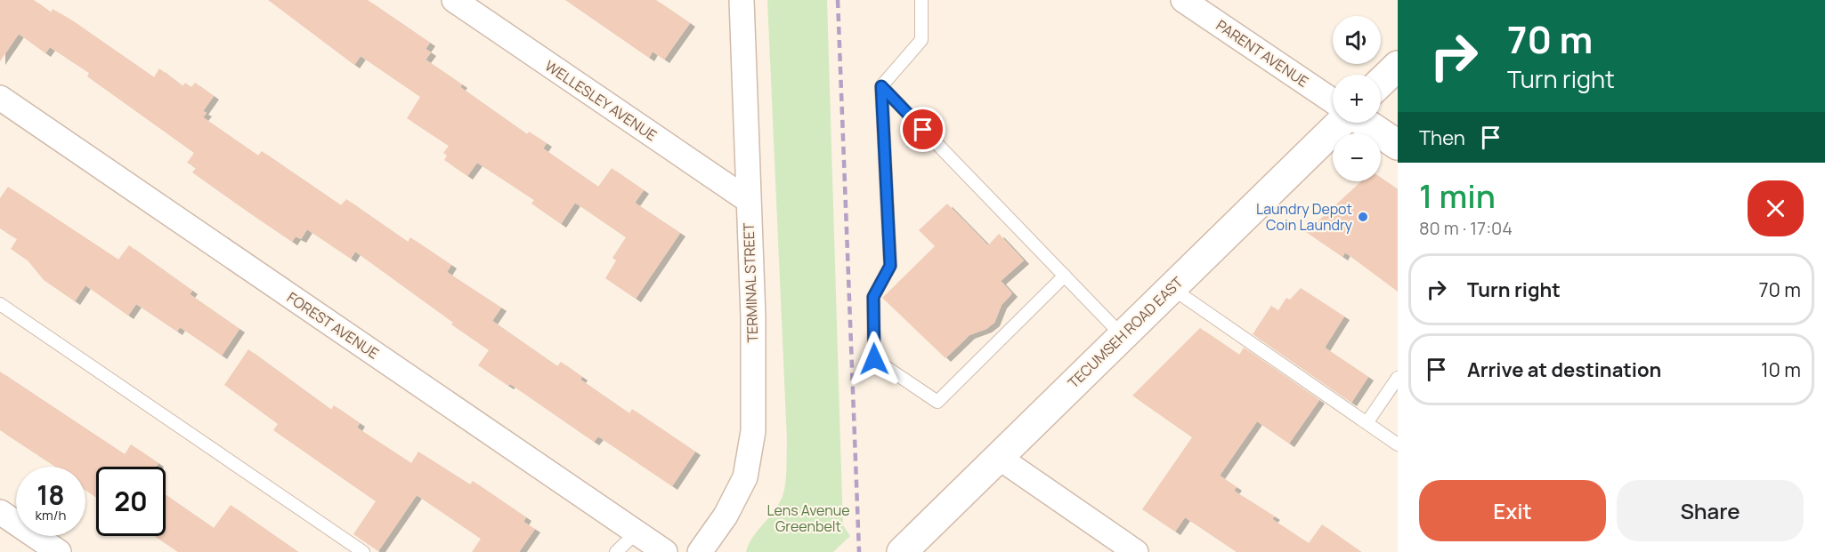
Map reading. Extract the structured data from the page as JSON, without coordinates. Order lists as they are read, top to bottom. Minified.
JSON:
{"streets":{"main road":["TECUMSEH ROAD EAST"],"street":["PARENT AVENUE","WELLESLEY AVENUE","TERMINAL STREET","FOREST AVENUE"]},"crossings":[["WELLESLEY AVENUE","TERMINAL STREET"]],"parks":["Lens Avenue Greenbelt"],"places":["Laundry Depot Coin Laundry"],"page":{"turn":["70 m","Turn right"],"map_buttons":["+","−"],"then":"Then","heading":["1 min","80 m · 17:04"],"list":[{"name":"Turn right","value":"70 m"},{"name":"Arrive at destination","value":"10 m"}],"speed":"18 km/h","limit":"20","buttons":["Exit","Share"]}}
